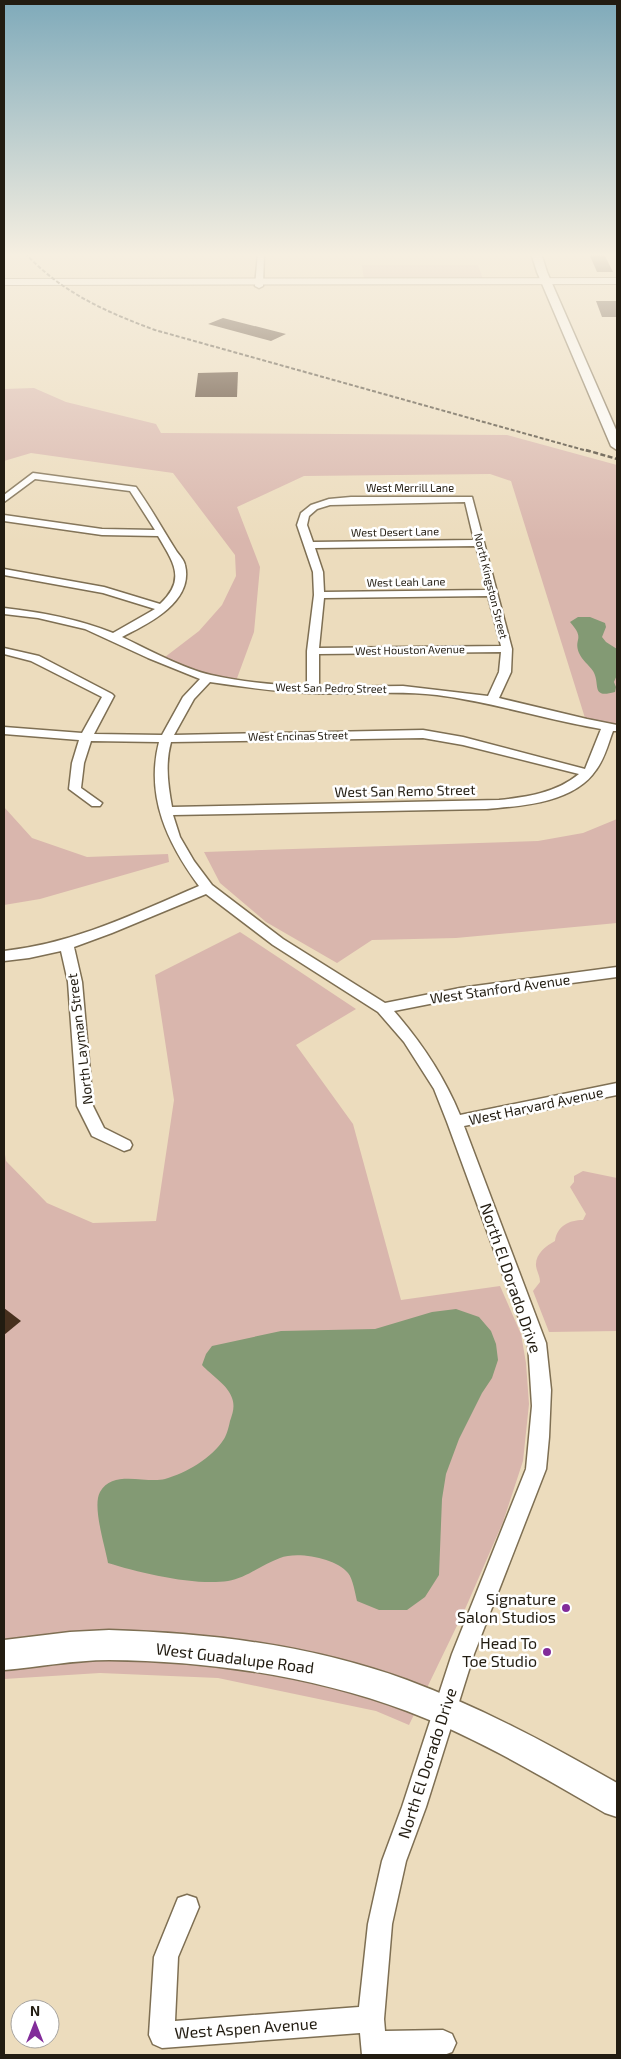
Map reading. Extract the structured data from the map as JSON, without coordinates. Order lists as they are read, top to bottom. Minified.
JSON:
{"streets":{"main road":["West Guadalupe Road"],"street":["West Merrill Lane","West Desert Lane","West Leah Lane","North Kingston Street","West Houston Avenue","West San Pedro Street","West Encinas Street","West San Remo Street","West Stanford Avenue","North Layman Street","West Harvard Avenue","North El Dorado Drive","West Aspen Avenue"]},"crossings":[["West Merrill Lane","West Desert Lane"],["West Merrill Lane","North Kingston Street"],["West Desert Lane","North Kingston Street"],["West Leah Lane","North Kingston Street"],["North Kingston Street","West Houston Avenue"],["North Kingston Street","West San Pedro Street"],["West San Pedro Street","North El Dorado Drive"],["West Encinas Street","West San Remo Street"],["West Encinas Street","North El Dorado Drive"],["West San Remo Street","North El Dorado Drive"],["West Stanford Avenue","North El Dorado Drive"],["West Harvard Avenue","North El Dorado Drive"],["North El Dorado Drive","West Guadalupe Road"],["North El Dorado Drive","West Aspen Avenue"]],"places":["Signature Salon Studios","Head To Toe Studio"],"north":"top"}
